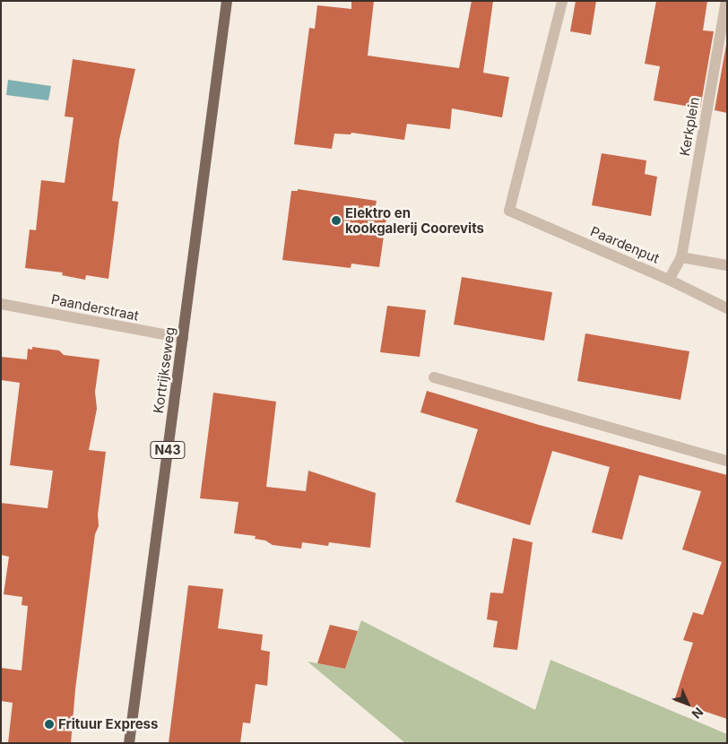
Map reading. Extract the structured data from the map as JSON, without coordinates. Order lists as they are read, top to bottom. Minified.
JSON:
{"streets":{"main road":["Kortrijkseweg","N43"],"street":["Kerkplein","Paardenput","Paanderstraat"]},"crossings":[["Kerkplein","Paardenput"],["Paanderstraat","Kortrijkseweg"]],"places":["Elektro en kookgalerij Coorevits","Frituur Express"],"north":"bottom right"}
